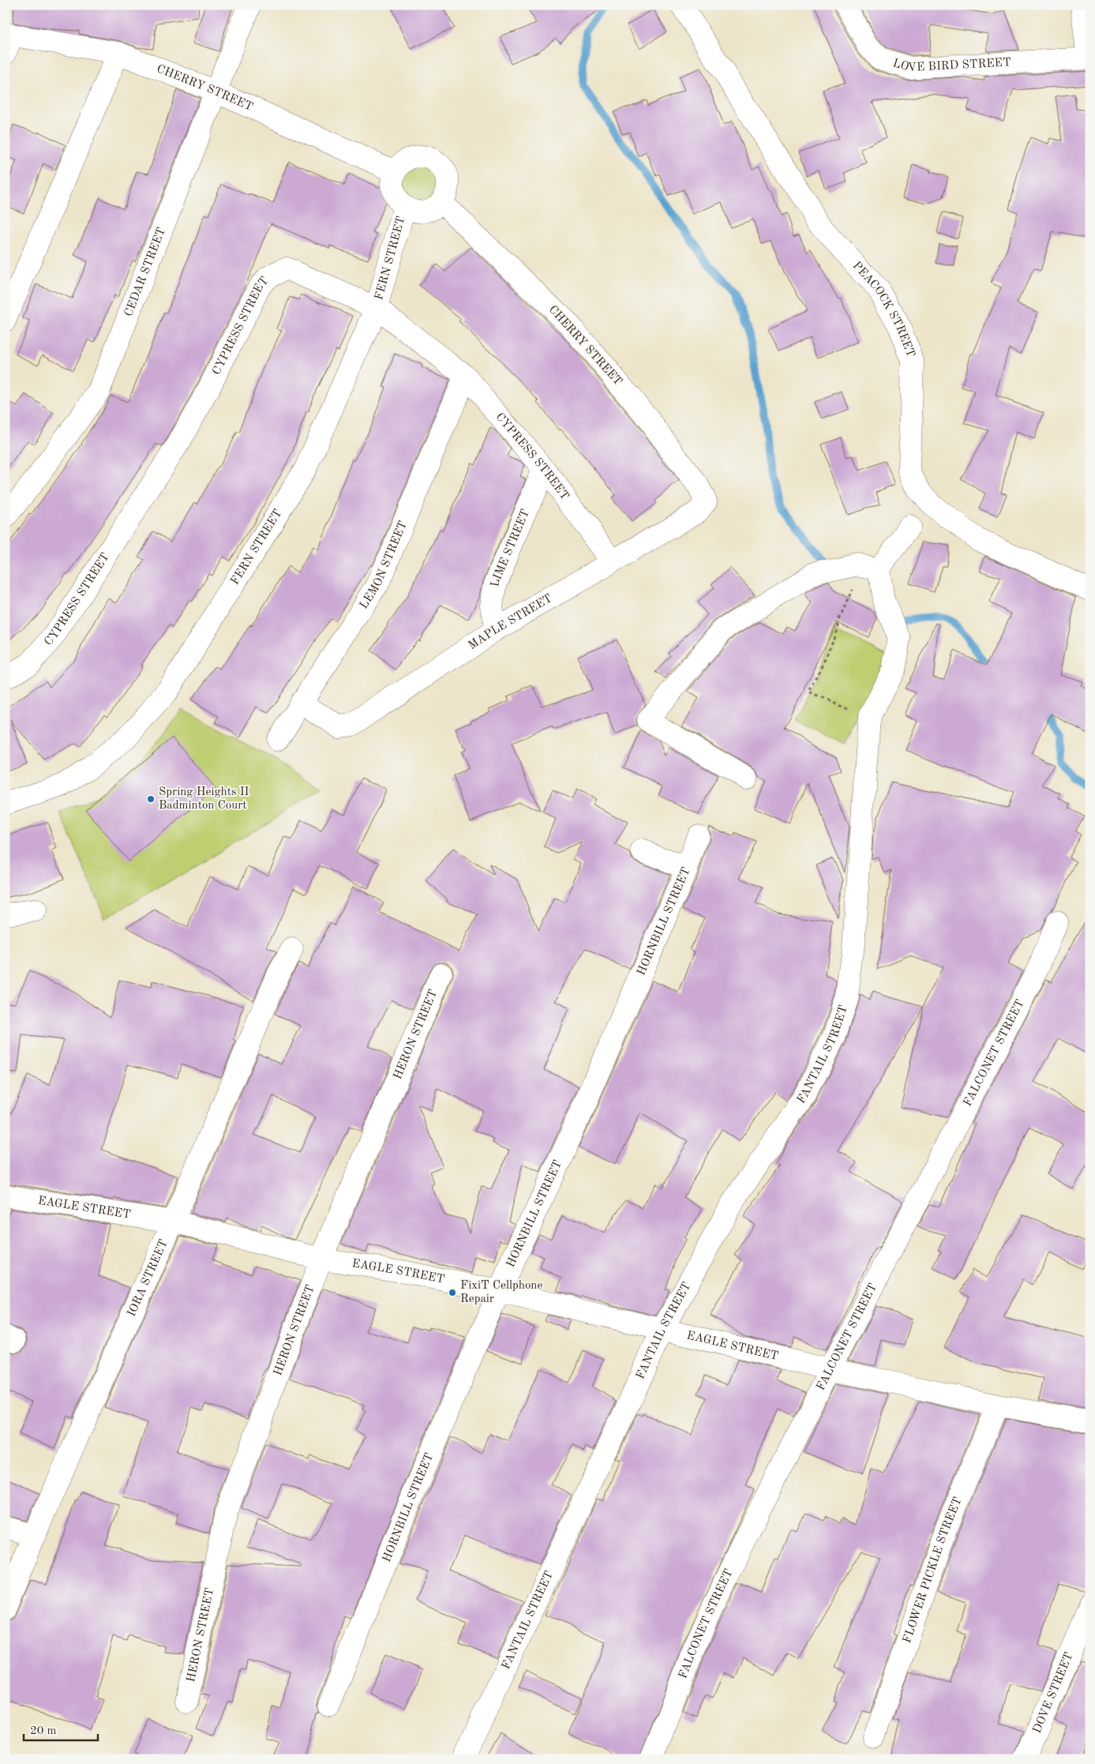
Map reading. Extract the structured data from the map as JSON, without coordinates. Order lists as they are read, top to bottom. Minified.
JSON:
{"streets":{"street":["LOVE BIRD STREET","CHERRY STREET","FERN STREET","CEDAR STREET","PEACOCK STREET","CYPRESS STREET","LIME STREET","LEMON STREET","MAPLE STREET","HORNBILL STREET","HERON STREET","FALCONET STREET","FANTAIL STREET","EAGLE STREET","IORA STREET","FLOWER PICKLE STREET","DOVE STREET"]},"crossings":[["CHERRY STREET","FERN STREET"],["CHERRY STREET","CEDAR STREET"],["CHERRY STREET","MAPLE STREET"],["FERN STREET","CYPRESS STREET"],["CYPRESS STREET","LIME STREET"],["CYPRESS STREET","LEMON STREET"],["CYPRESS STREET","MAPLE STREET"],["LIME STREET","MAPLE STREET"],["LEMON STREET","MAPLE STREET"],["HORNBILL STREET","EAGLE STREET"],["HERON STREET","EAGLE STREET"],["FALCONET STREET","EAGLE STREET"],["FANTAIL STREET","EAGLE STREET"],["EAGLE STREET","IORA STREET"],["EAGLE STREET","FLOWER PICKLE STREET"]],"places":["Spring Heights II Badminton Court","FixiT Cellphone Repair"],"scale_bar":"20 m"}
